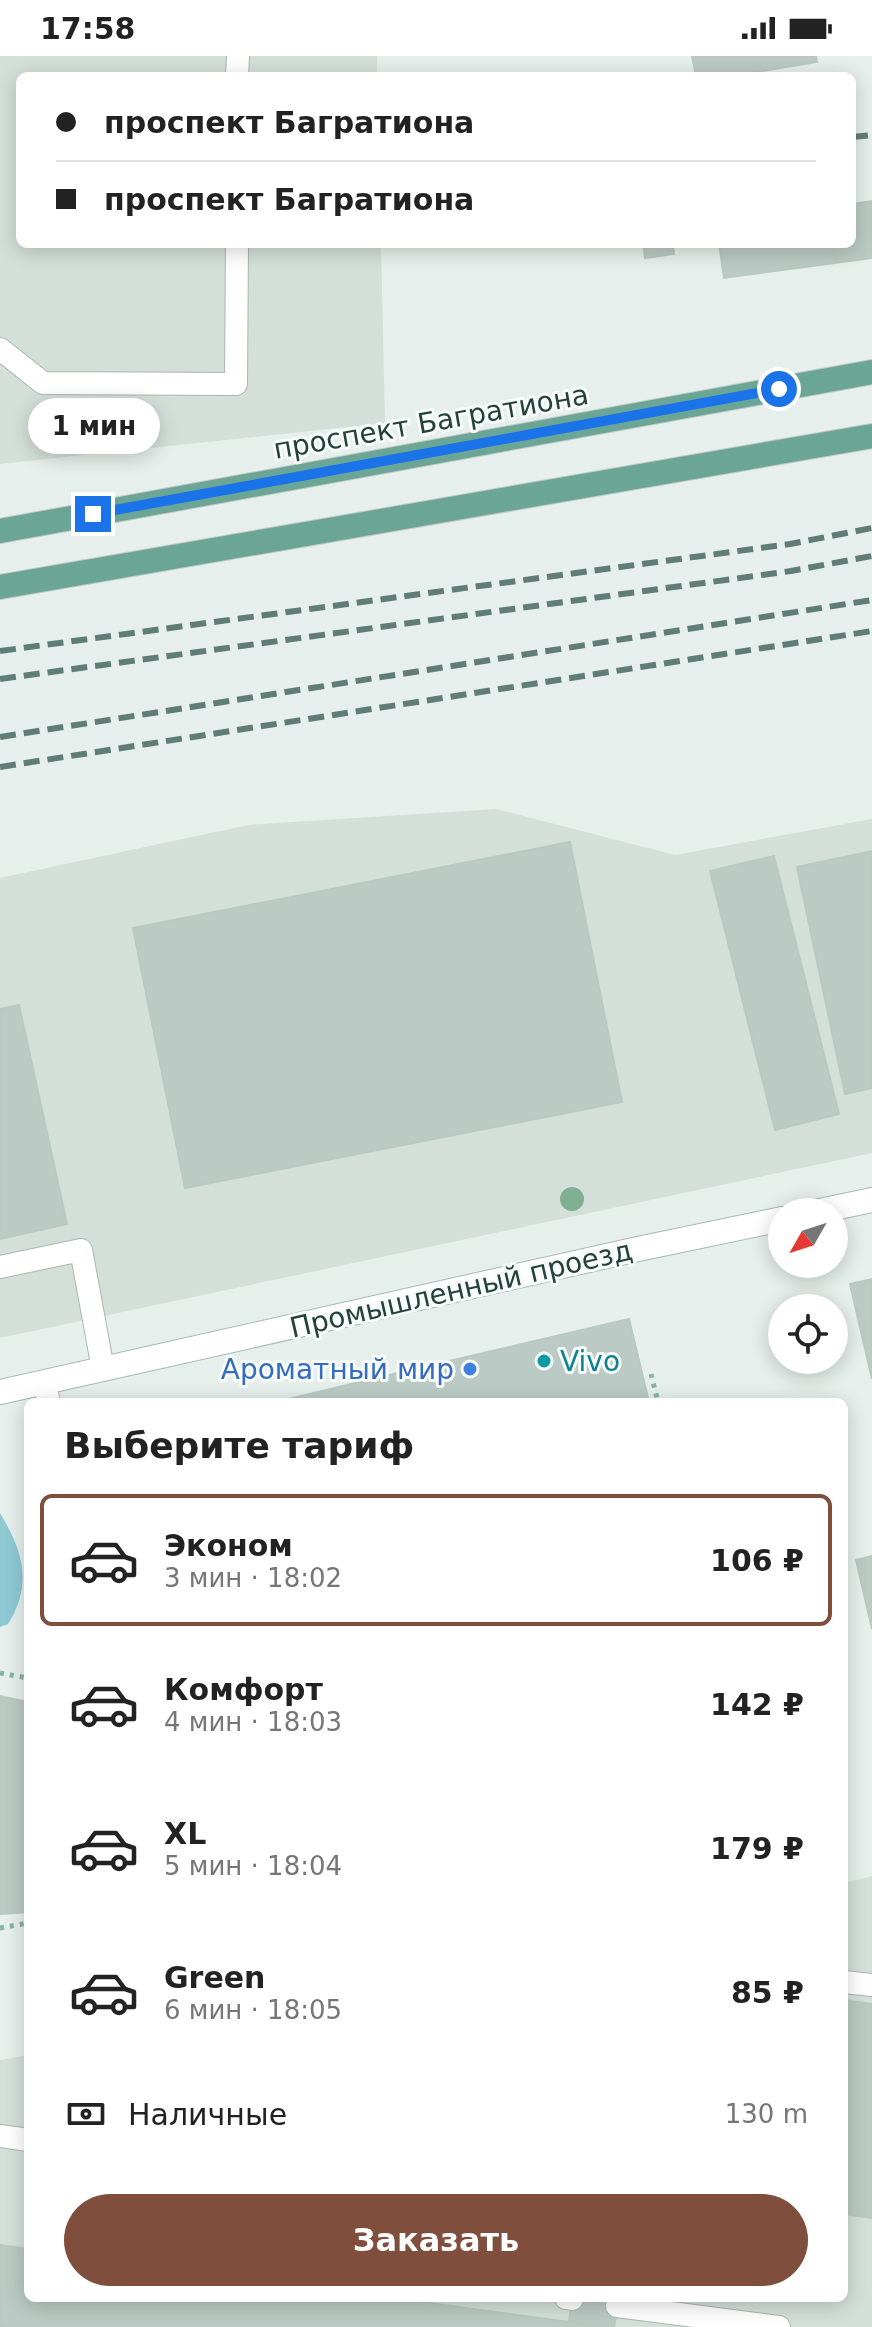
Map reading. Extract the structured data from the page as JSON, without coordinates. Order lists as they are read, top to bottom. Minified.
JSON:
{"streets":{"main road":["проспект Багратиона"],"street":["Промышленный проезд"]},"places":["Vivo","Ароматный мир"],"north":"bottom left","page":{"status":"17:58","banner":["проспект Багратиона","проспект Багратиона"],"bubble":"1 мин","heading":"Выберите тариф","list":[{"name":"Эконом","note":"3 мин · 18:02","value":"106 ₽"},{"name":"Комфорт","note":"4 мин · 18:03","value":"142 ₽"},{"name":"XL","note":"5 мин · 18:04","value":"179 ₽"},{"name":"Green","note":"6 мин · 18:05","value":"85 ₽"}],"pay":["Наличные","130 m"],"buttons":"Заказать"}}
